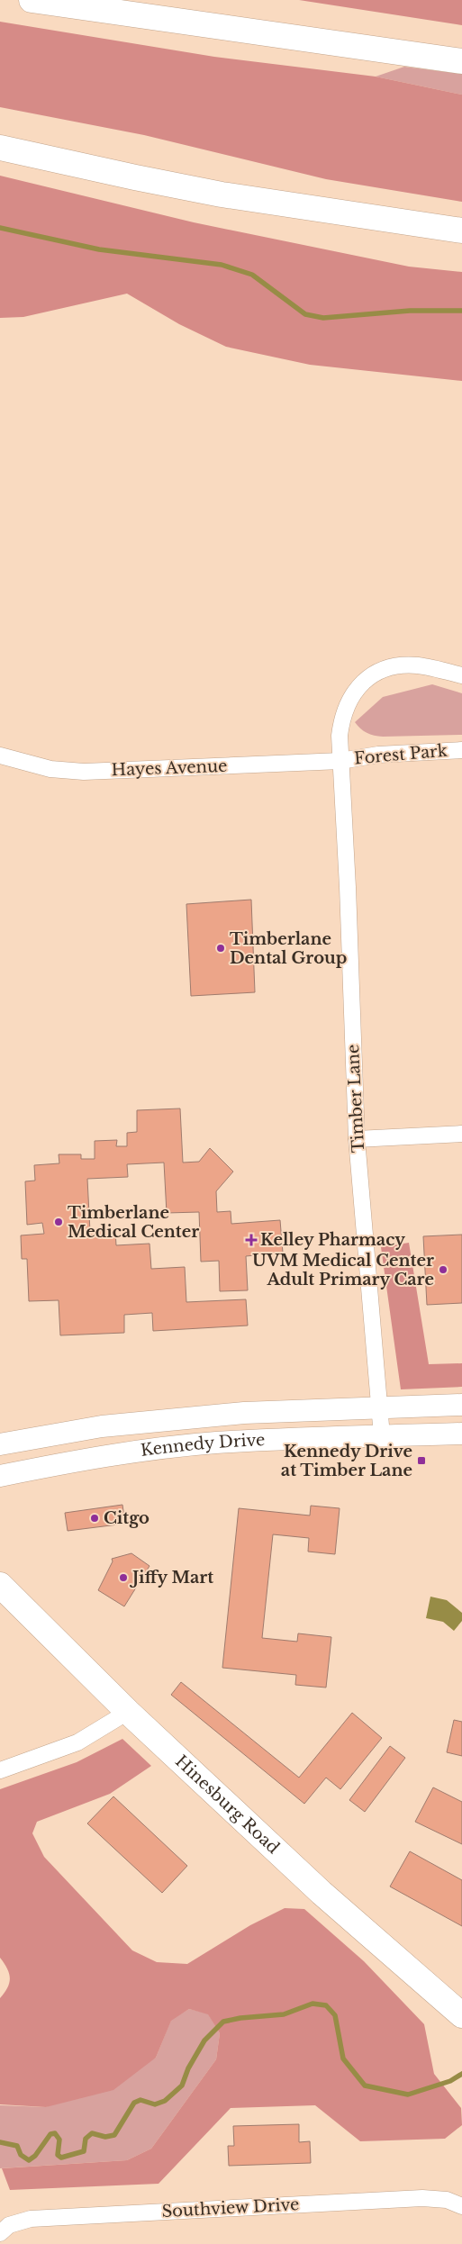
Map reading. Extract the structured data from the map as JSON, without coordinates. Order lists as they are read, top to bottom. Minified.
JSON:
{"streets":{"main road":["Kennedy Drive","Hinesburg Road"],"street":["Forest Park","Hayes Avenue","Timber Lane","Southview Drive"]},"crossings":[["Forest Park","Hayes Avenue"],["Forest Park","Timber Lane"],["Hayes Avenue","Timber Lane"],["Timber Lane","Kennedy Drive"]],"places":{"other":["Timberlane Dental Group","Timberlane Medical Center","UVM Medical Center Adult Primary Care","Citgo","Jiffy Mart"],"health":["Kelley Pharmacy"],"transit":["Kennedy Drive at Timber Lane"]}}
